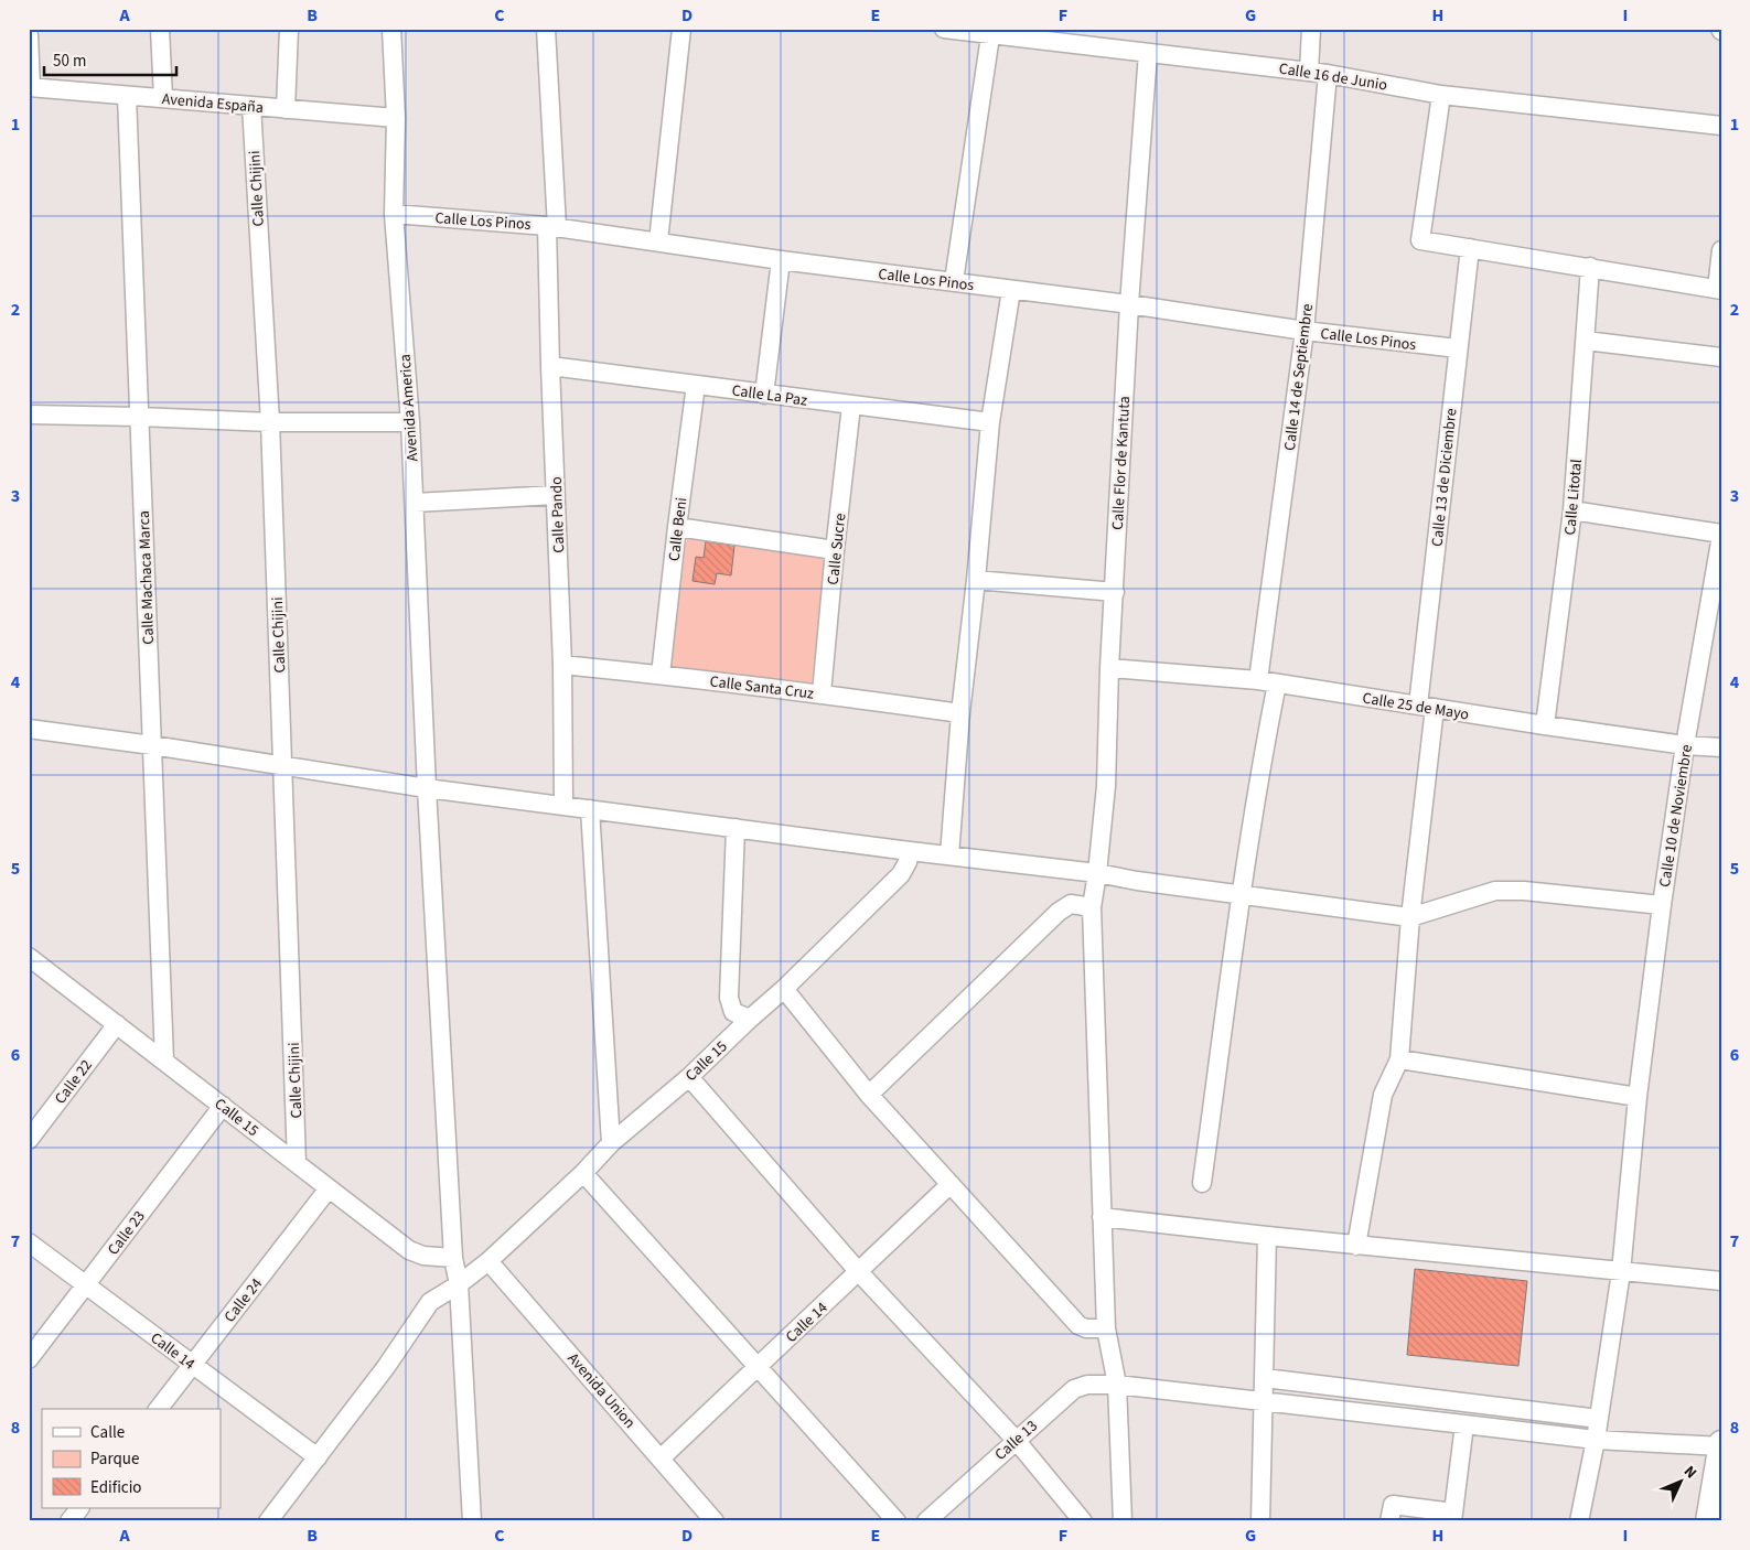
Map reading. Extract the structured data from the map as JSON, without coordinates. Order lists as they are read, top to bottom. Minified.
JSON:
{"streets":{"street":["Calle 16 de Junio","Avenida España","Calle Chijini","Calle Los Pinos","Calle 14 de Septiembre","Calle La Paz","Avenida America","Calle Flor de Kantuta","Calle 13 de Diciembre","Calle Litotal","Calle Pando","Calle Beni","Calle Sucre","Calle Machaca Marca","Calle Santa Cruz","Calle 25 de Mayo","Calle 10 de Noviembre","Calle 15","Calle 22","Calle 23","Calle 24","Calle 14","Avenida Union","Calle 13"]},"crossings":[["Calle 16 de Junio","Calle 14 de Septiembre"],["Calle 16 de Junio","Calle Flor de Kantuta"],["Avenida España","Calle Chijini"],["Avenida España","Avenida America"],["Avenida España","Calle Machaca Marca"],["Calle Chijini","Calle 15"],["Calle Los Pinos","Calle 14 de Septiembre"],["Calle Los Pinos","Avenida America"],["Calle Los Pinos","Calle Flor de Kantuta"],["Calle Los Pinos","Calle 13 de Diciembre"],["Calle Los Pinos","Calle Pando"],["Calle 14 de Septiembre","Calle 25 de Mayo"],["Calle La Paz","Calle Pando"],["Calle La Paz","Calle Beni"],["Calle La Paz","Calle Sucre"],["Avenida America","Calle 15"],["Calle Flor de Kantuta","Calle 25 de Mayo"],["Calle Flor de Kantuta","Calle 13"],["Calle 13 de Diciembre","Calle 25 de Mayo"],["Calle Litotal","Calle 25 de Mayo"],["Calle Pando","Calle Santa Cruz"],["Calle Beni","Calle Santa Cruz"],["Calle Sucre","Calle Santa Cruz"],["Calle Machaca Marca","Calle 15"],["Calle 25 de Mayo","Calle 10 de Noviembre"],["Calle 10 de Noviembre","Calle 13"],["Calle 15","Calle 22"],["Calle 15","Calle 23"],["Calle 15","Calle 24"],["Calle 15","Avenida Union"],["Calle 23","Calle 14"],["Calle 24","Calle 14"],["Calle 14","Avenida Union"]],"legend":["Calle","Parque","Edificio"],"scale_bar":"50 m","north":"top right","grid":{"columns":["A","B","C","D","E","F","G","H","I"],"rows":["1","2","3","4","5","6","7","8"]}}
